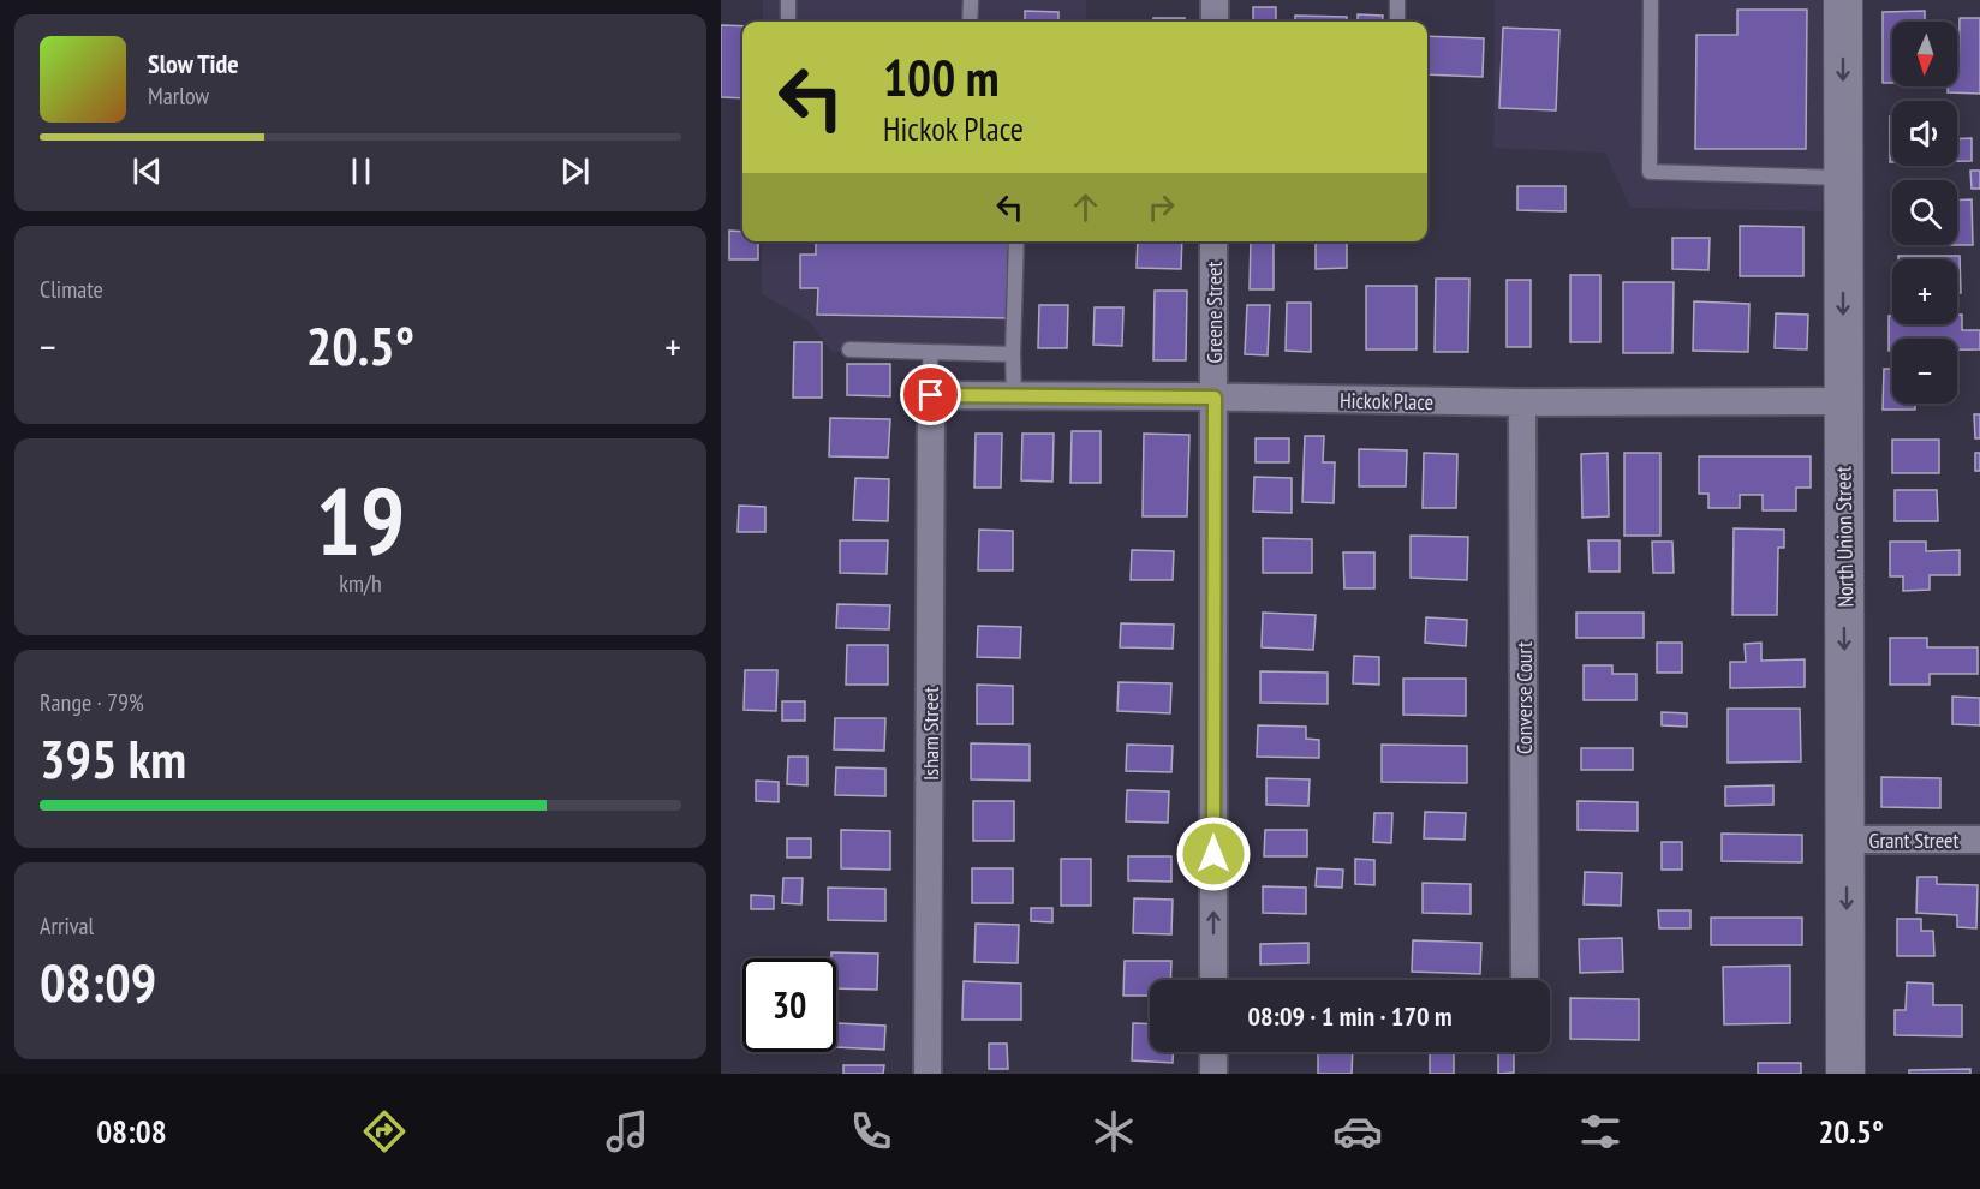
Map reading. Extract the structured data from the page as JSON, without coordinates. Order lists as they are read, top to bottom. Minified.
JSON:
{"streets":{"main road":["North Union Street"],"street":["Greene Street","Hickok Place","Converse Court","Isham Street","Grant Street"]},"crossings":[["Greene Street","Hickok Place"],["Hickok Place","North Union Street"],["Hickok Place","Converse Court"],["Hickok Place","Isham Street"],["North Union Street","Grant Street"]],"one_way":["Greene Street","North Union Street"],"north":"bottom","page":{"map_buttons":["+","−"],"turn":["100 m","Hickok Place"],"song":["Slow Tide","Marlow"],"tile":["Climate",["19","km/h"],["Range · 79%","395 km"],["Arrival","08:09"]],"heat":["−","20.5°","+"],"limit":"30","trip":"08:09 · 1 min · 170 m","tabs":["08:08","20.5°"]}}
